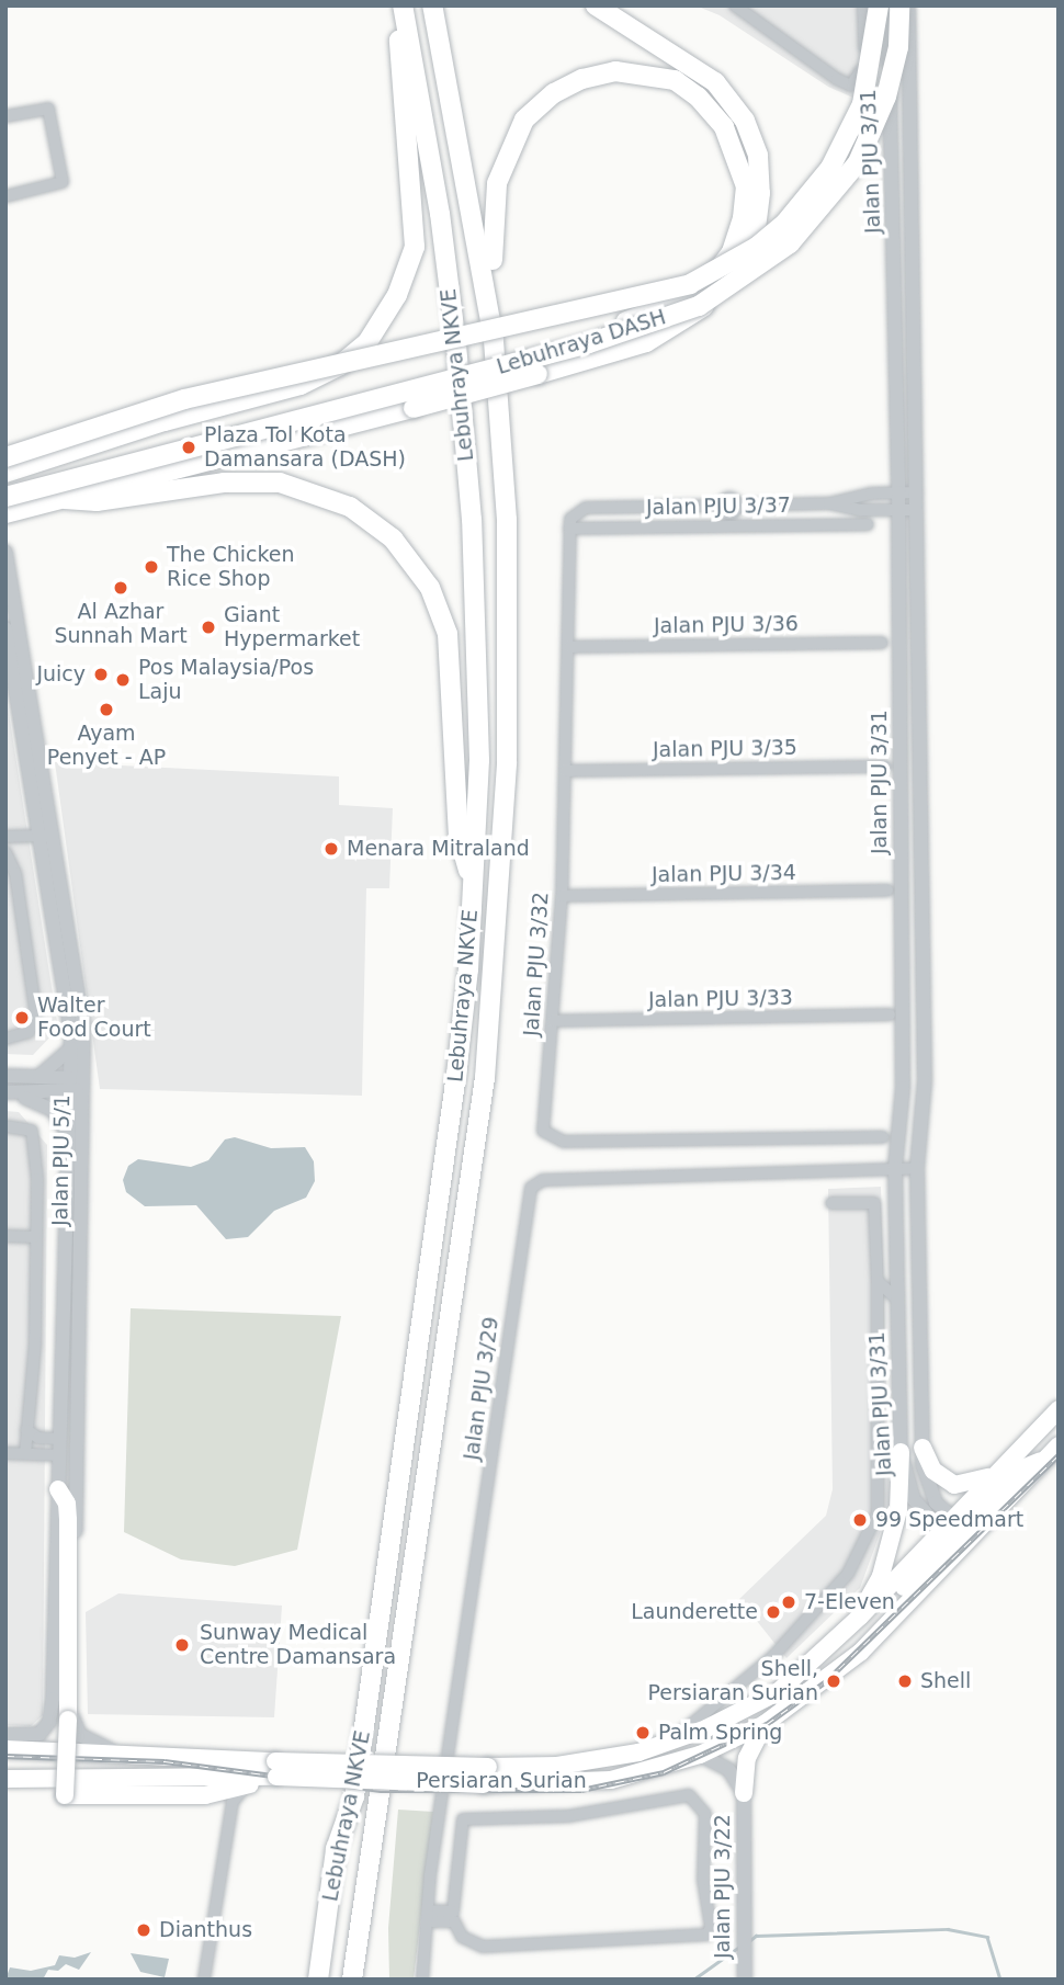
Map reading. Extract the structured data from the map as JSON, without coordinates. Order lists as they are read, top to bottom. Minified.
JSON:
{"streets":{"highway":["Lebuhraya DASH","Lebuhraya NKVE"],"main road":["Persiaran Surian"],"street":["Jalan PJU 3/31","Jalan PJU 3/37","Jalan PJU 3/36","Jalan PJU 3/35","Jalan PJU 3/34","Jalan PJU 3/32","Jalan PJU 3/33","Jalan PJU 5/1","Jalan PJU 3/29","Jalan PJU 3/22"]},"crossings":[["Jalan PJU 3/31","Jalan PJU 3/29"],["Jalan PJU 3/31","Persiaran Surian"],["Jalan PJU 3/37","Jalan PJU 3/32"],["Jalan PJU 3/36","Jalan PJU 3/32"],["Jalan PJU 3/35","Jalan PJU 3/32"],["Jalan PJU 3/34","Jalan PJU 3/32"],["Jalan PJU 3/32","Jalan PJU 3/33"]],"places":["Plaza Tol Kota Damansara (DASH)","The Chicken Rice Shop","Al Azhar Sunnah Mart","Giant Hypermarket","Juicy","Pos Malaysia/Pos Laju","Ayam Penyet - AP","Menara Mitraland","Walter Food Court","99 Speedmart","7-Eleven","Launderette","Sunway Medical Centre Damansara","Shell, Persiaran Surian","Shell","Palm Spring","Dianthus"]}
